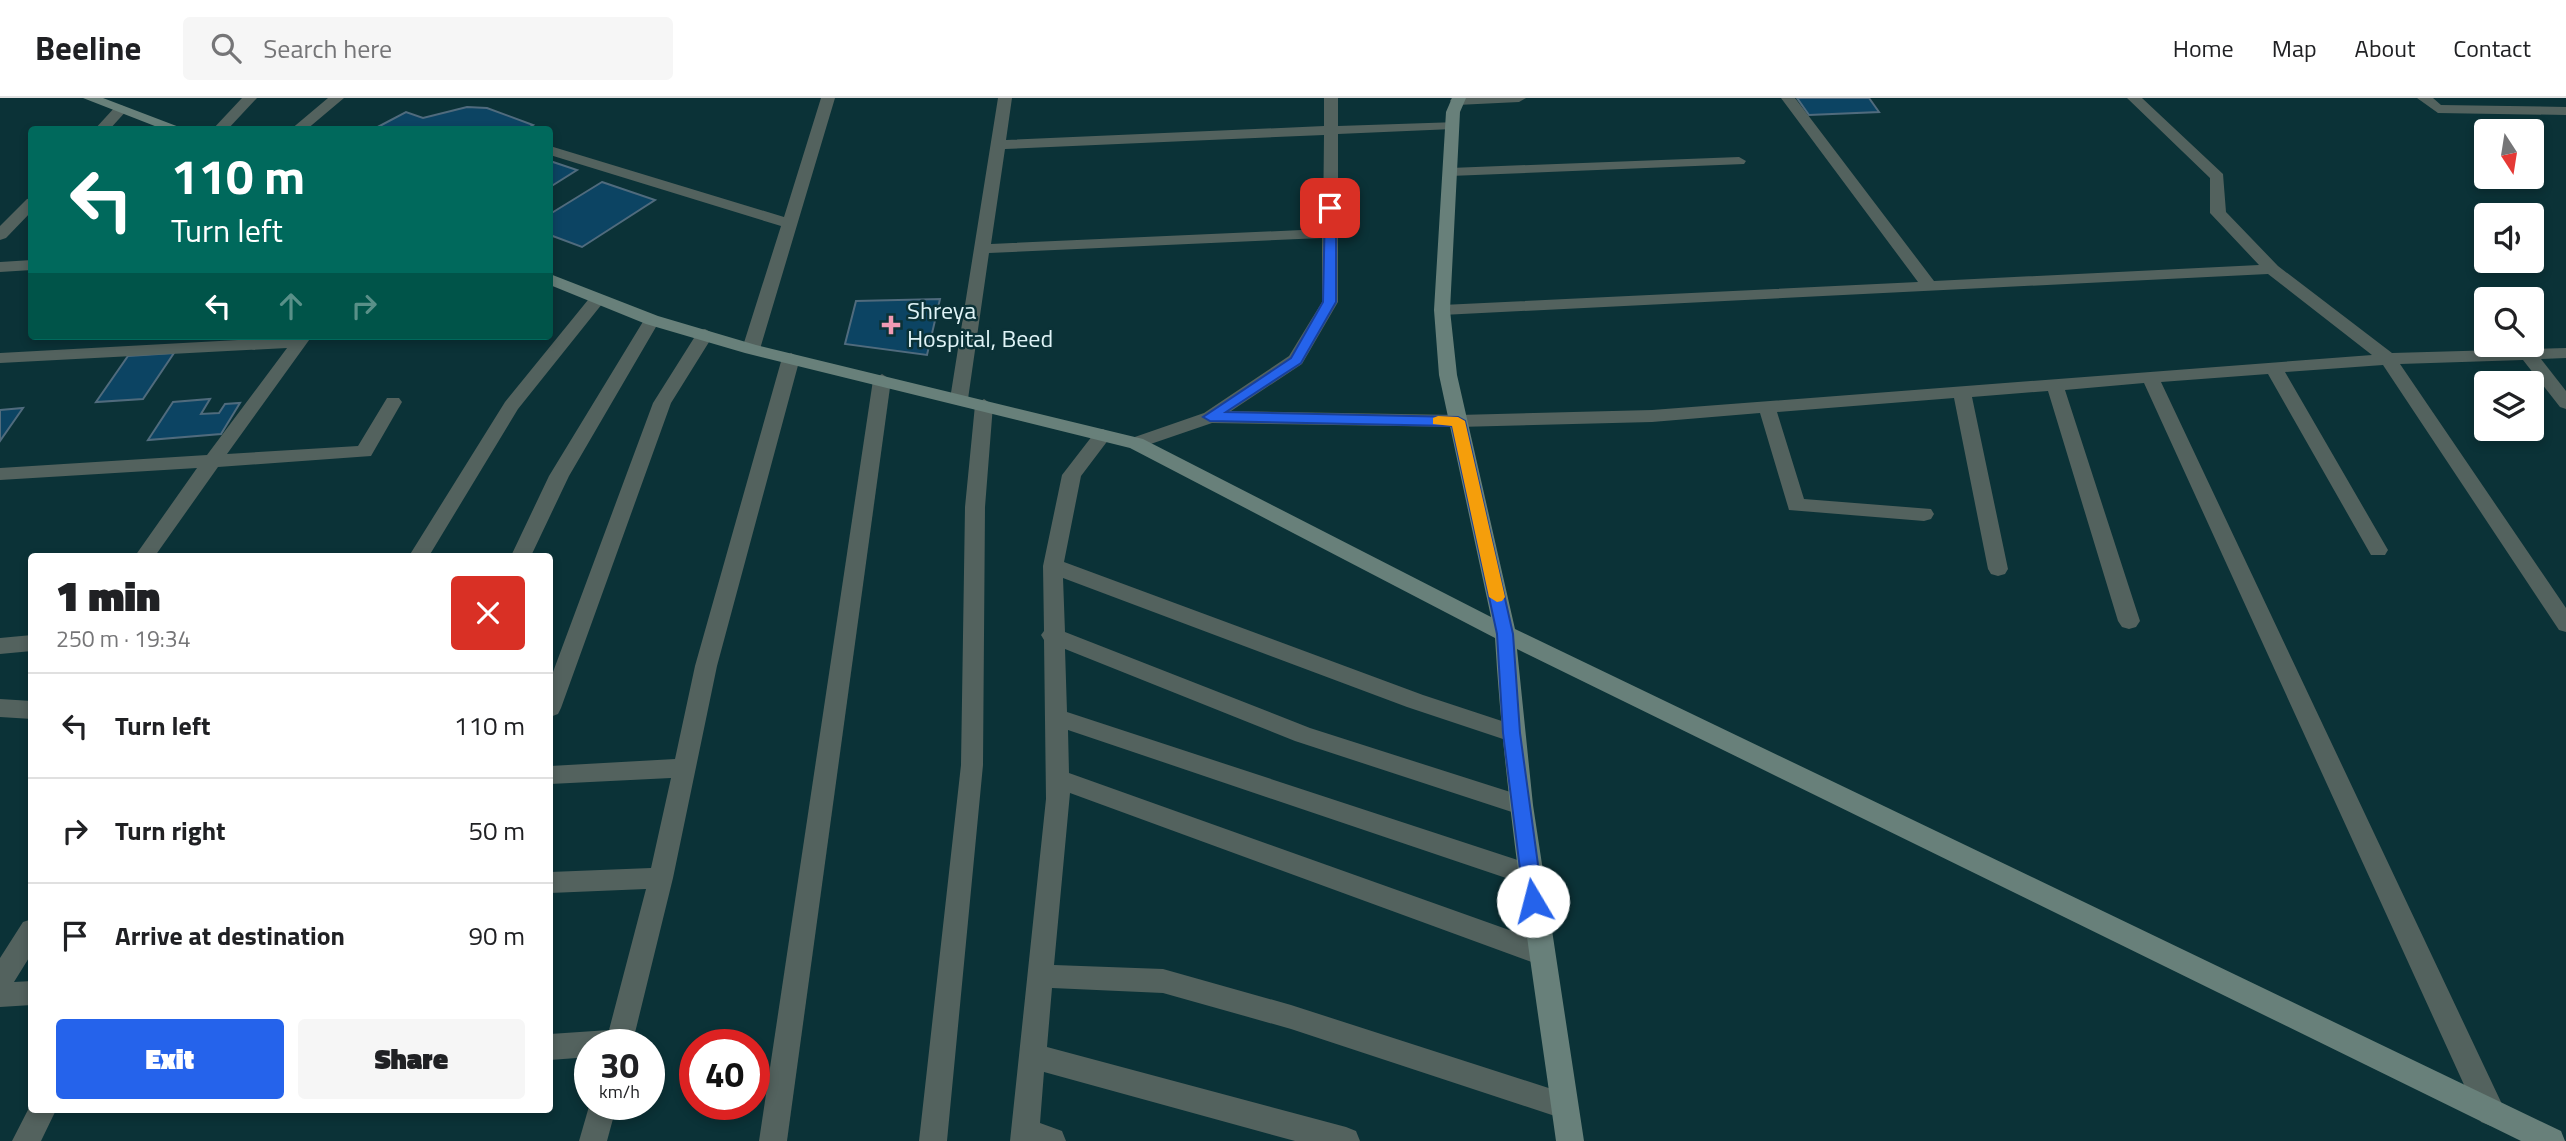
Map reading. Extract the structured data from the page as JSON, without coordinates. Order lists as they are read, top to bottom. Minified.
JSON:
{"places":{"health":["Shreya Hospital, Beed"]},"north":"bottom","page":{"header":"Beeline","search":"Search here","nav":["Home","Map","About","Contact"],"turn":["110 m","Turn left"],"heading":["1 min","250 m · 19:34"],"list":[{"name":"Turn left","value":"110 m"},{"name":"Turn right","value":"50 m"},{"name":"Arrive at destination","value":"90 m"}],"buttons":["Exit","Share"],"speed":"30 km/h","limit":"40"}}
